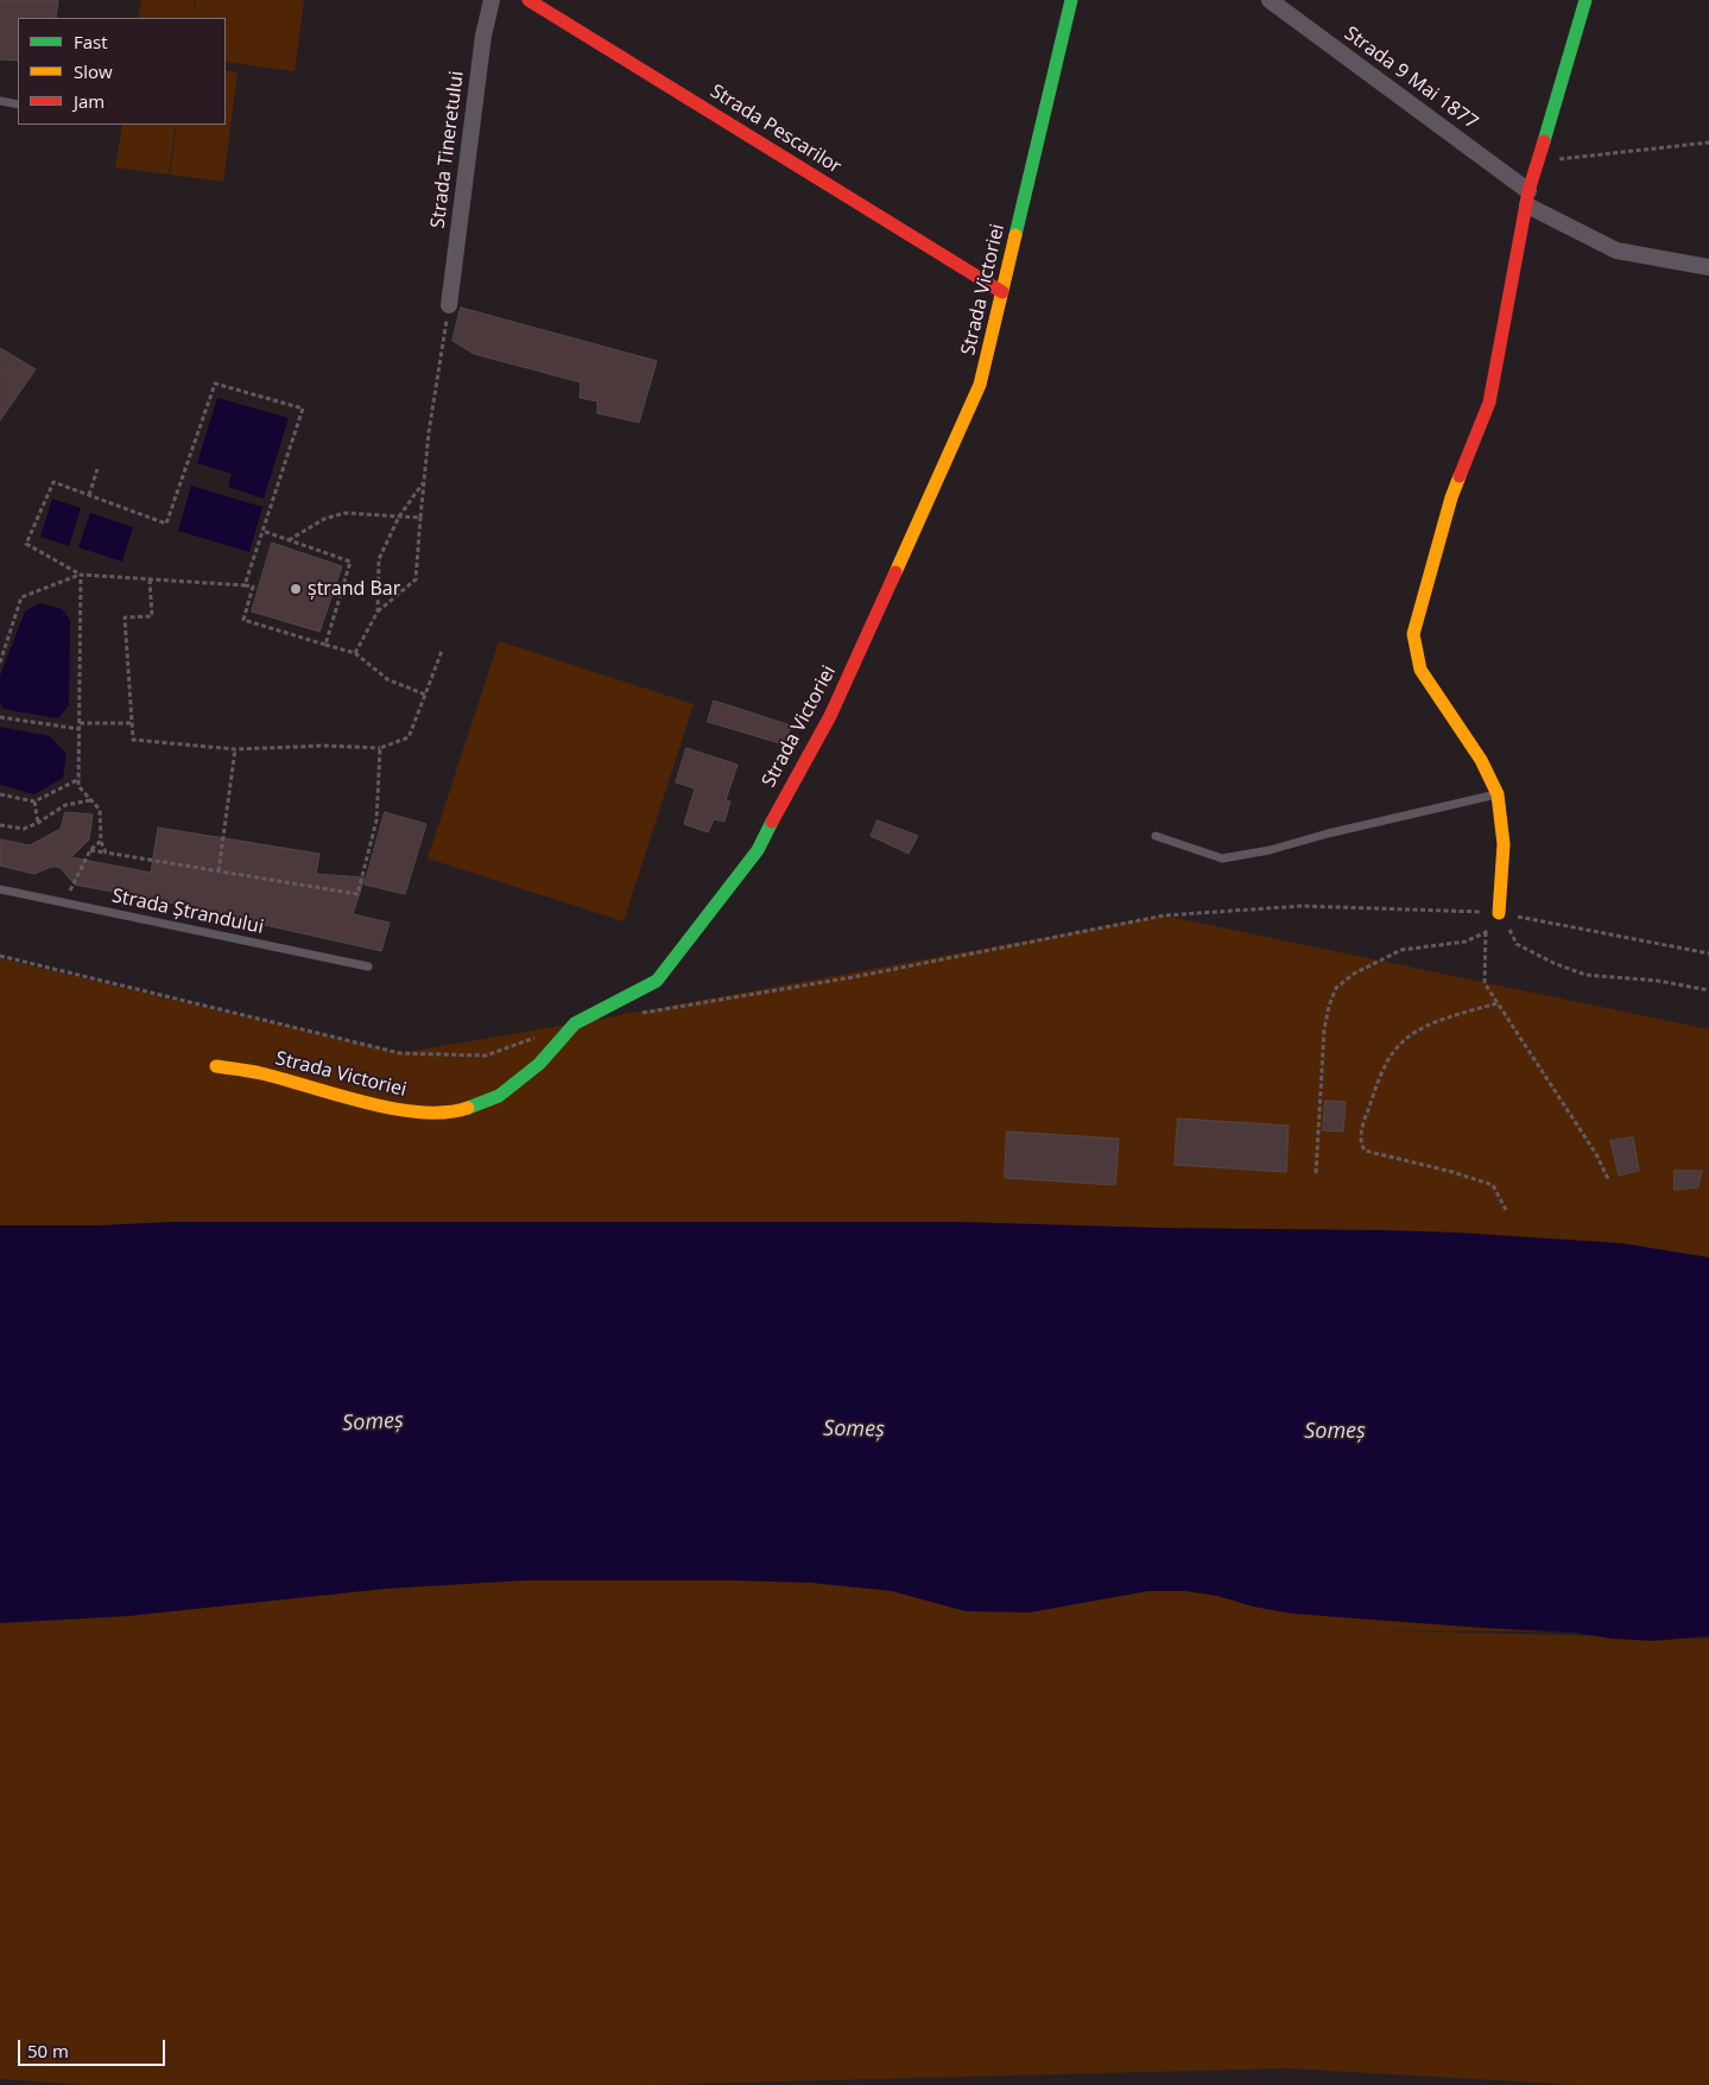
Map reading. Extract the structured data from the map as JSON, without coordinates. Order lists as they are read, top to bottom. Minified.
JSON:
{"streets":{"street":["Strada 9 Mai 1877","Strada Pescarilor","Strada Tineretului","Strada Victoriei"],"lane":["Strada Ștrandului"]},"crossings":[["Strada Pescarilor","Strada Victoriei"]],"water":["Someș"],"places":["ștrand Bar"],"legend":["Fast","Slow","Jam"],"scale_bar":"50 m"}
